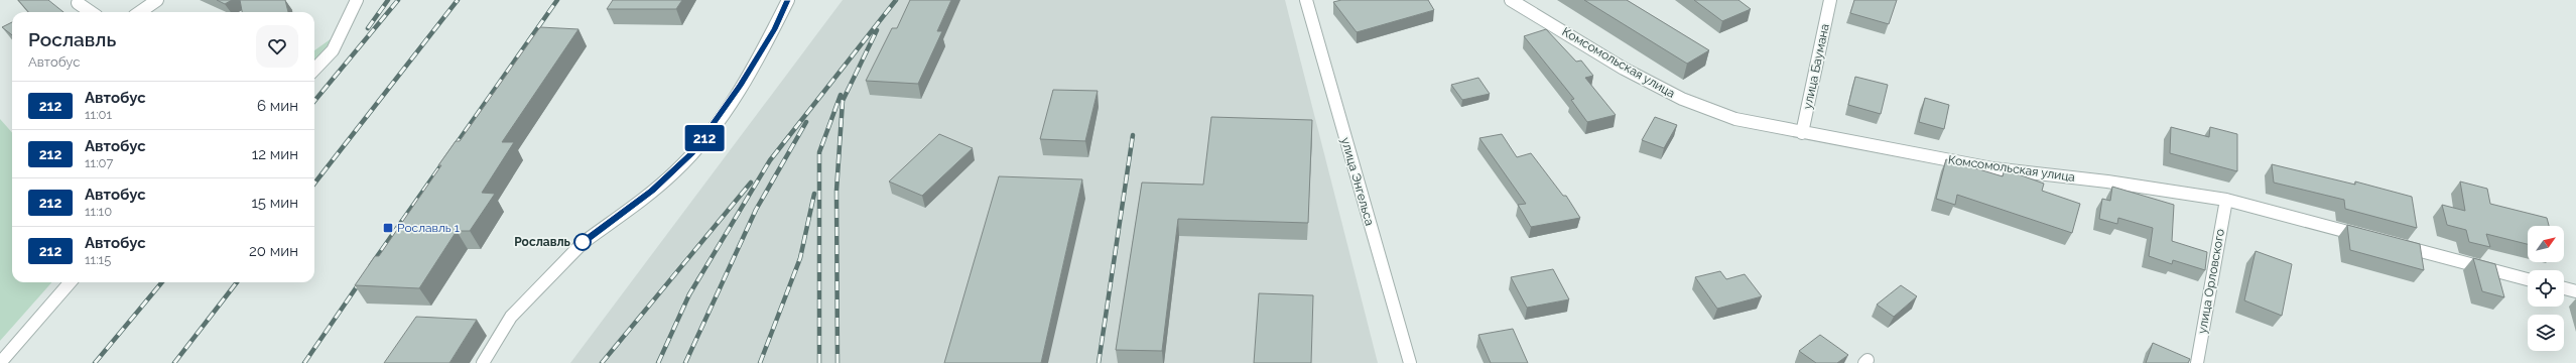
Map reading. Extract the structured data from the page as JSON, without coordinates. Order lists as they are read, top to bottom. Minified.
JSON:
{"streets":{"street":["Комсомольская улица","улица Баумана","улица Энгельса","улица Орловского"]},"crossings":[["Комсомольская улица","улица Баумана"],["Комсомольская улица","улица Орловского"]],"places":{"transit":["Рославль 1"],"other":["Рославль"]},"lines":["bus line 212"],"north":"top right","page":{"on_map":"212","heading":["Рославль","Автобус"],"list":[{"mark":"212","name":"Автобус","note":"11:01","value":"6 мин"},{"mark":"212","name":"Автобус","note":"11:07","value":"12 мин"},{"mark":"212","name":"Автобус","note":"11:10","value":"15 мин"},{"mark":"212","name":"Автобус","note":"11:15","value":"20 мин"}]}}
